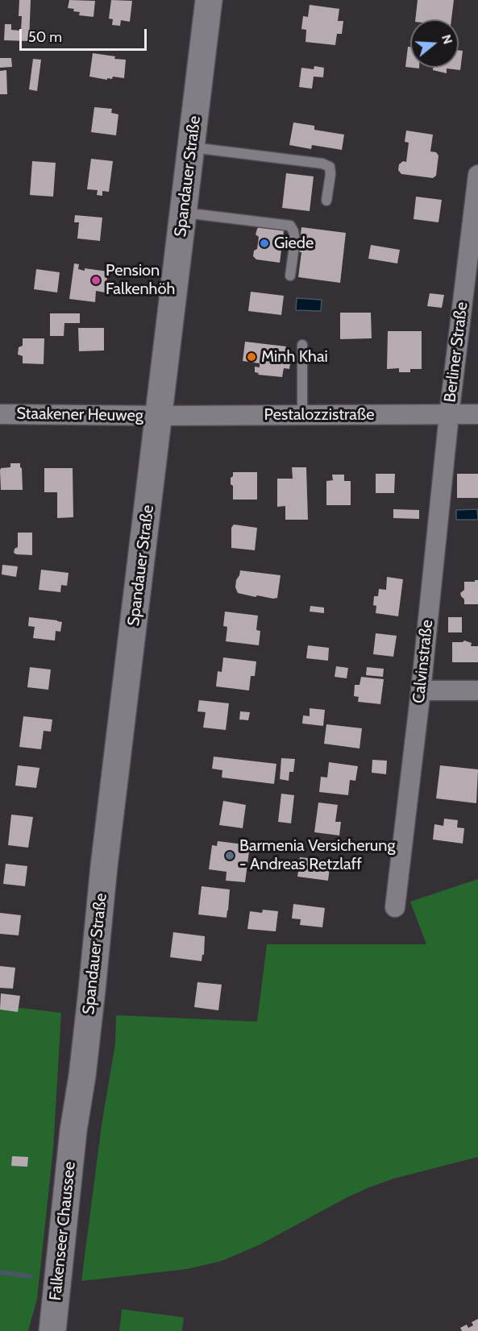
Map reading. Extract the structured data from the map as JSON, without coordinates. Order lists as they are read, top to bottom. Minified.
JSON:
{"streets":{"main road":["Spandauer Straße","Falkenseer Chaussee"],"street":["Berliner Straße","Staakener Heuweg","Pestalozzistraße","Calvinstraße"]},"crossings":[["Spandauer Straße","Staakener Heuweg"],["Spandauer Straße","Pestalozzistraße"],["Spandauer Straße","Falkenseer Chaussee"],["Berliner Straße","Pestalozzistraße"],["Berliner Straße","Calvinstraße"],["Staakener Heuweg","Pestalozzistraße"],["Pestalozzistraße","Calvinstraße"]],"places":["Giede","Pension Falkenhöh","Minh Khai","Barmenia Versicherung - Andreas Retzlaff"],"scale_bar":"50 m","north":"right"}
